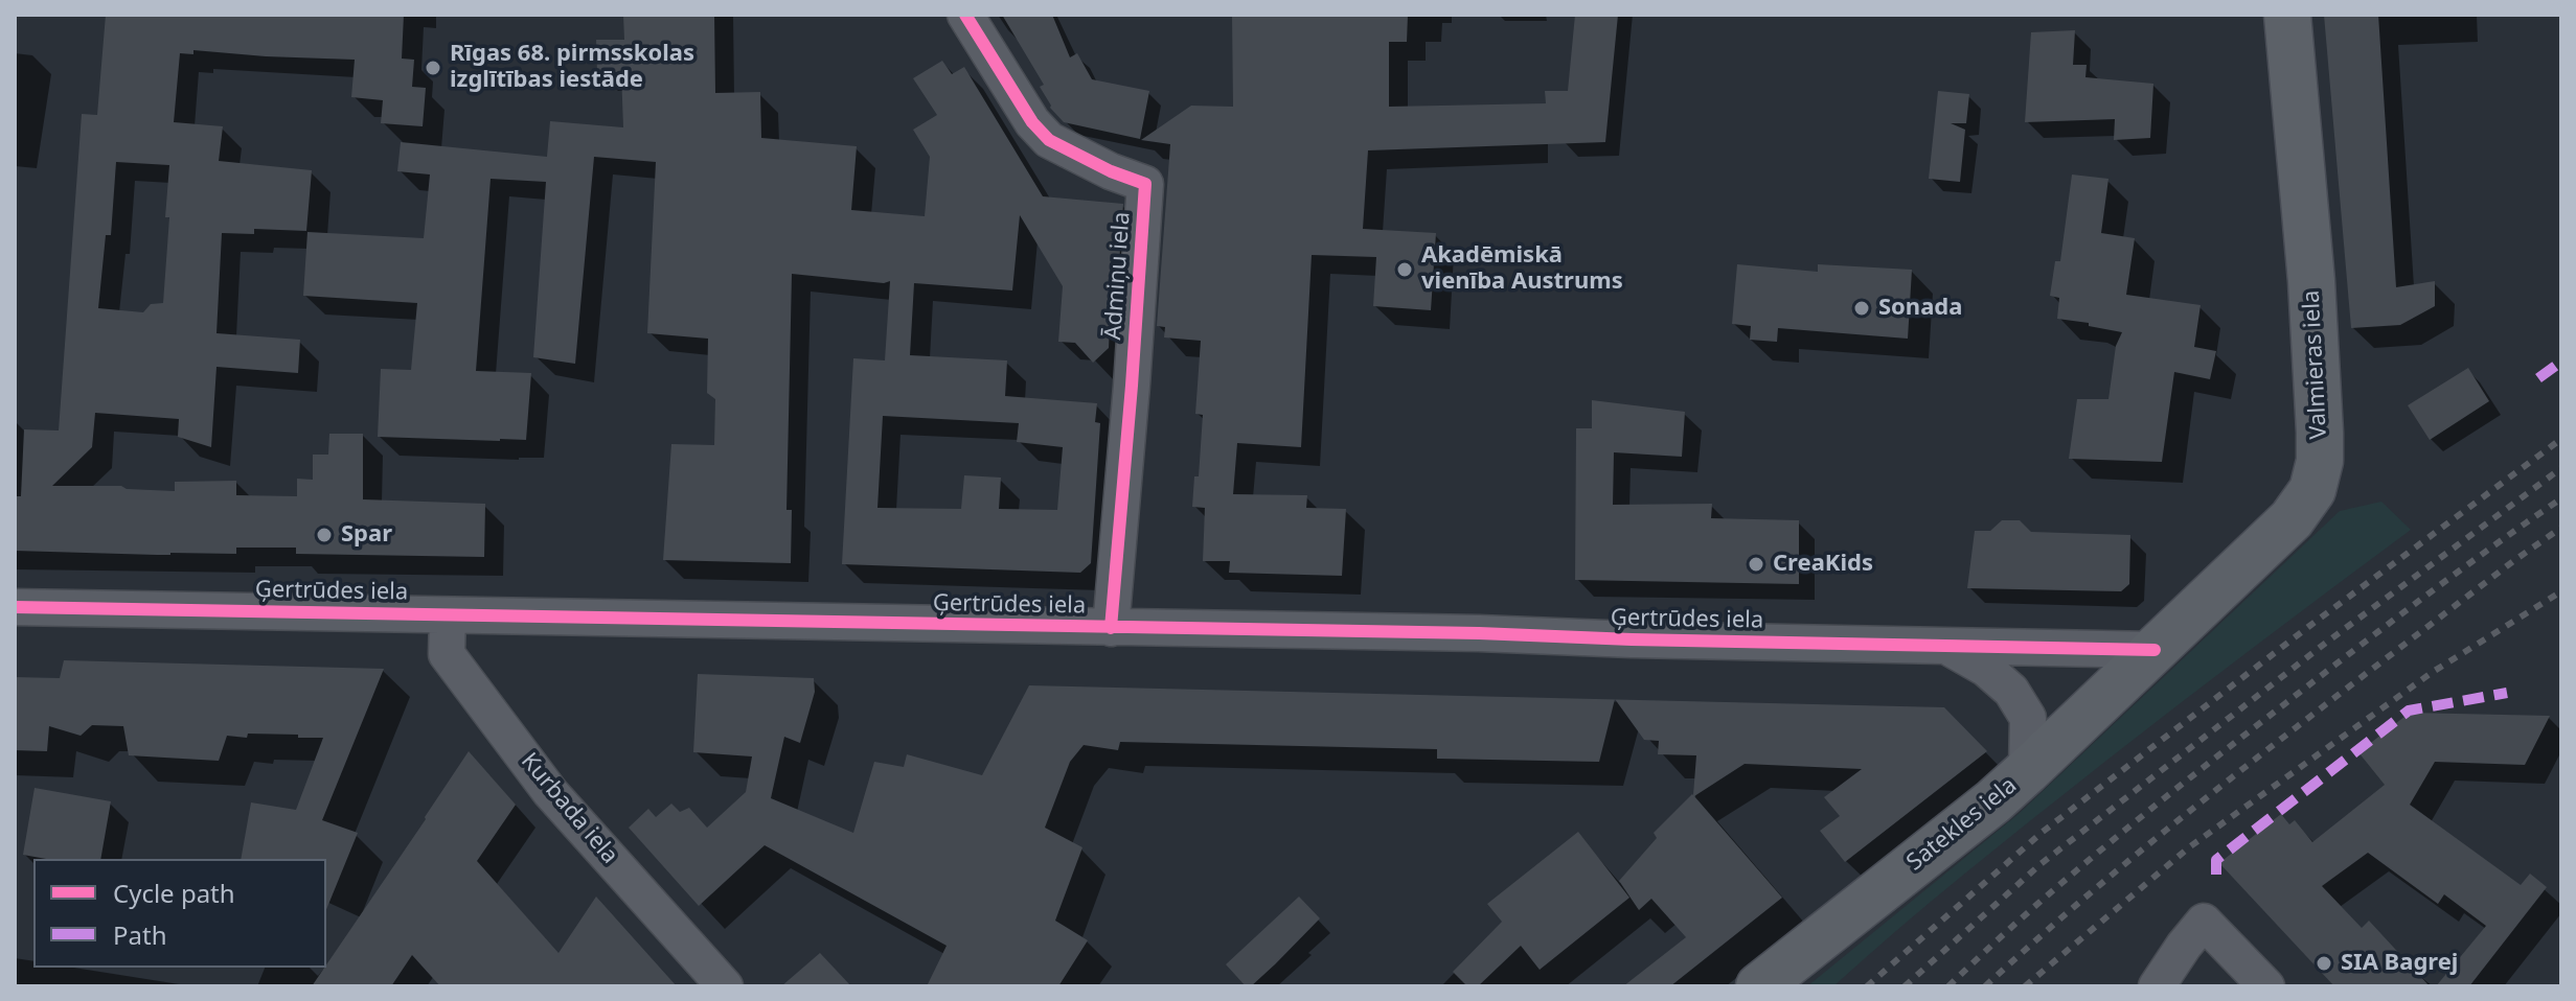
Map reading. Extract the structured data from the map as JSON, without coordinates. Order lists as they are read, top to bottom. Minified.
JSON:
{"streets":{"main road":["Valmieras iela","Satekles iela"],"street":["Ādmiņu iela","Ģertrūdes iela","Kurbada iela"]},"crossings":[["Ādmiņu iela","Ģertrūdes iela"],["Valmieras iela","Ģertrūdes iela"],["Valmieras iela","Satekles iela"],["Ģertrūdes iela","Kurbada iela"],["Ģertrūdes iela","Satekles iela"]],"places":["Rīgas 68. pirmsskolas izglītības iestāde","Akadēmiskā vienība Austrums","Sonada","Spar","CreaKids","SIA Bagrej"],"legend":["Cycle path","Path"]}
